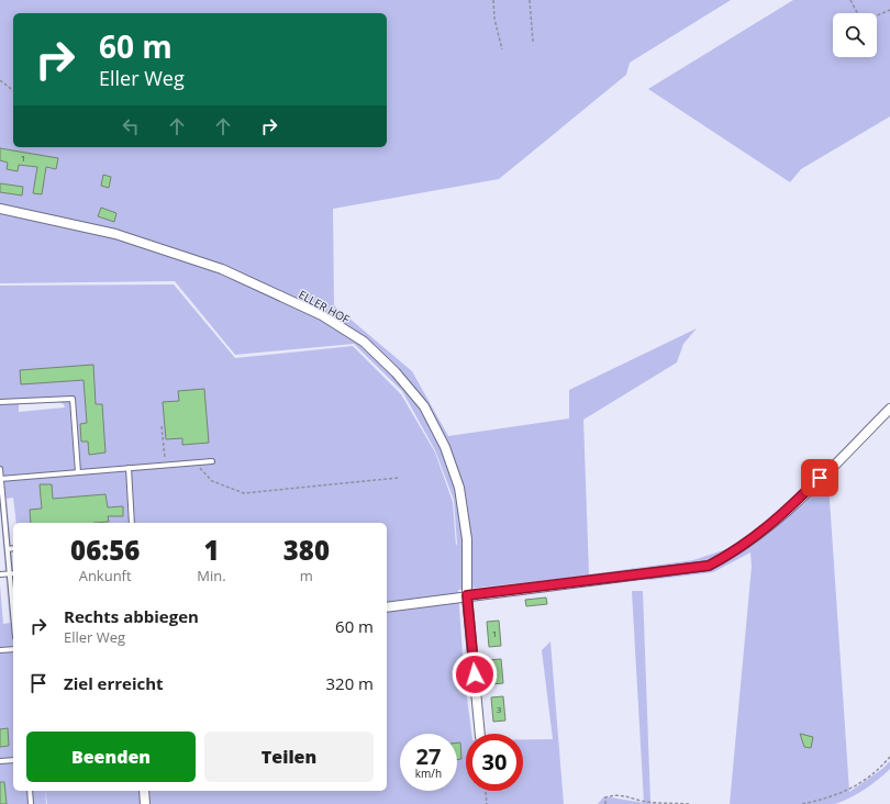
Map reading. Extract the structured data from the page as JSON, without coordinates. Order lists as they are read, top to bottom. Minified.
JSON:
{"streets":{"street":["ELLER HOF"]},"house_numbers":["1","1","3"],"page":{"turn":["60 m","Eller Weg"],"eta":["06:56","Ankunft","1","Min.","380","m"],"list":[{"name":"Rechts abbiegen","note":"Eller Weg","value":"60 m"},{"name":"Ziel erreicht","value":"320 m"}],"buttons":["Beenden","Teilen"],"speed":"27 km/h","limit":"30"}}
